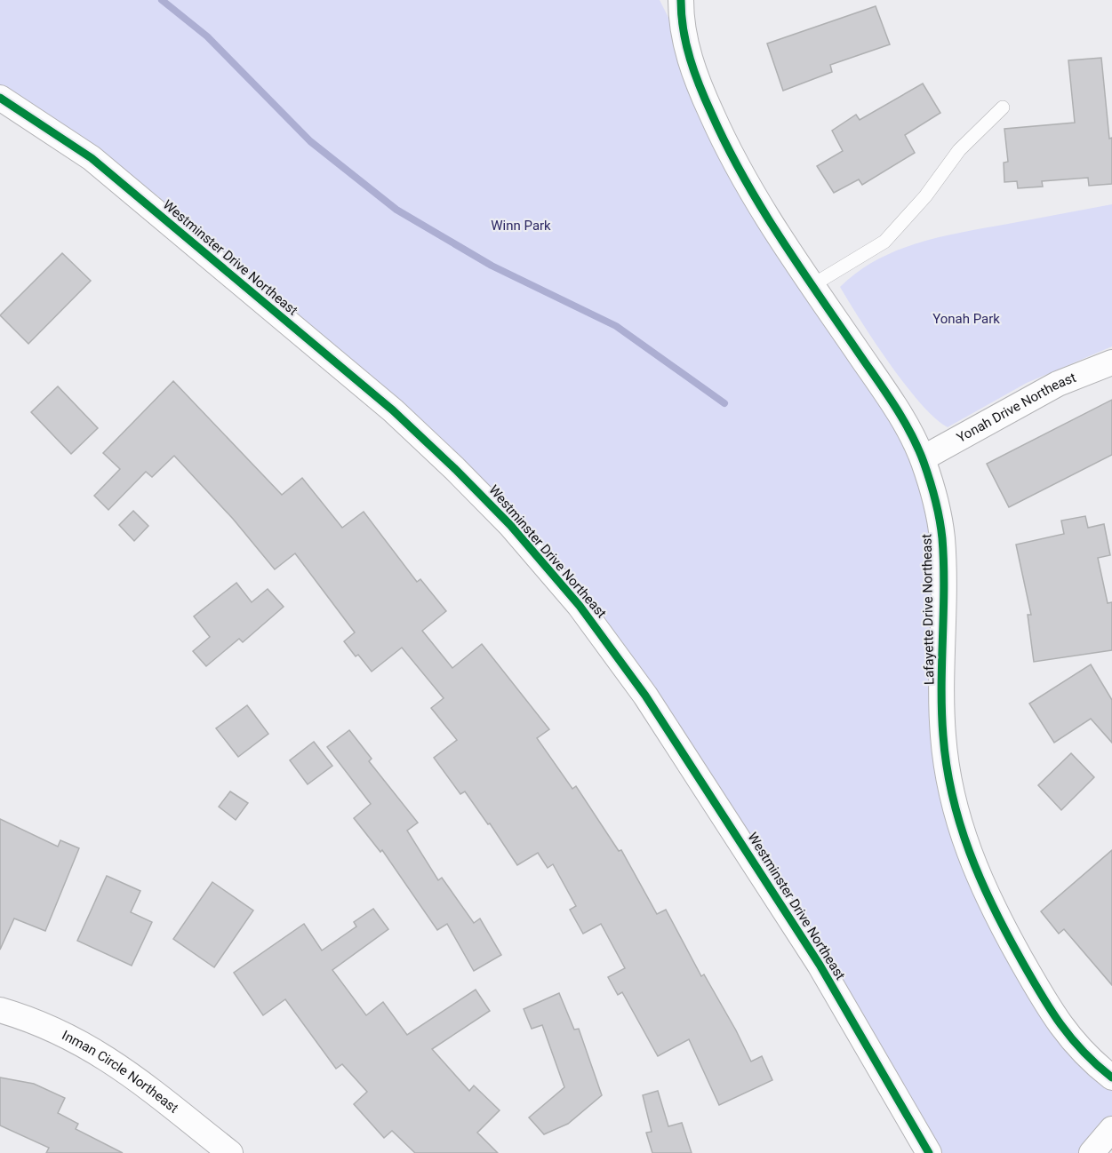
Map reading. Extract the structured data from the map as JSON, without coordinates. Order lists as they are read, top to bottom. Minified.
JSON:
{"streets":{"street":["Westminster Drive Northeast","Yonah Drive Northeast","Lafayette Drive Northeast","Inman Circle Northeast"]},"crossings":[["Yonah Drive Northeast","Lafayette Drive Northeast"]],"parks":["Winn Park","Yonah Park"]}
